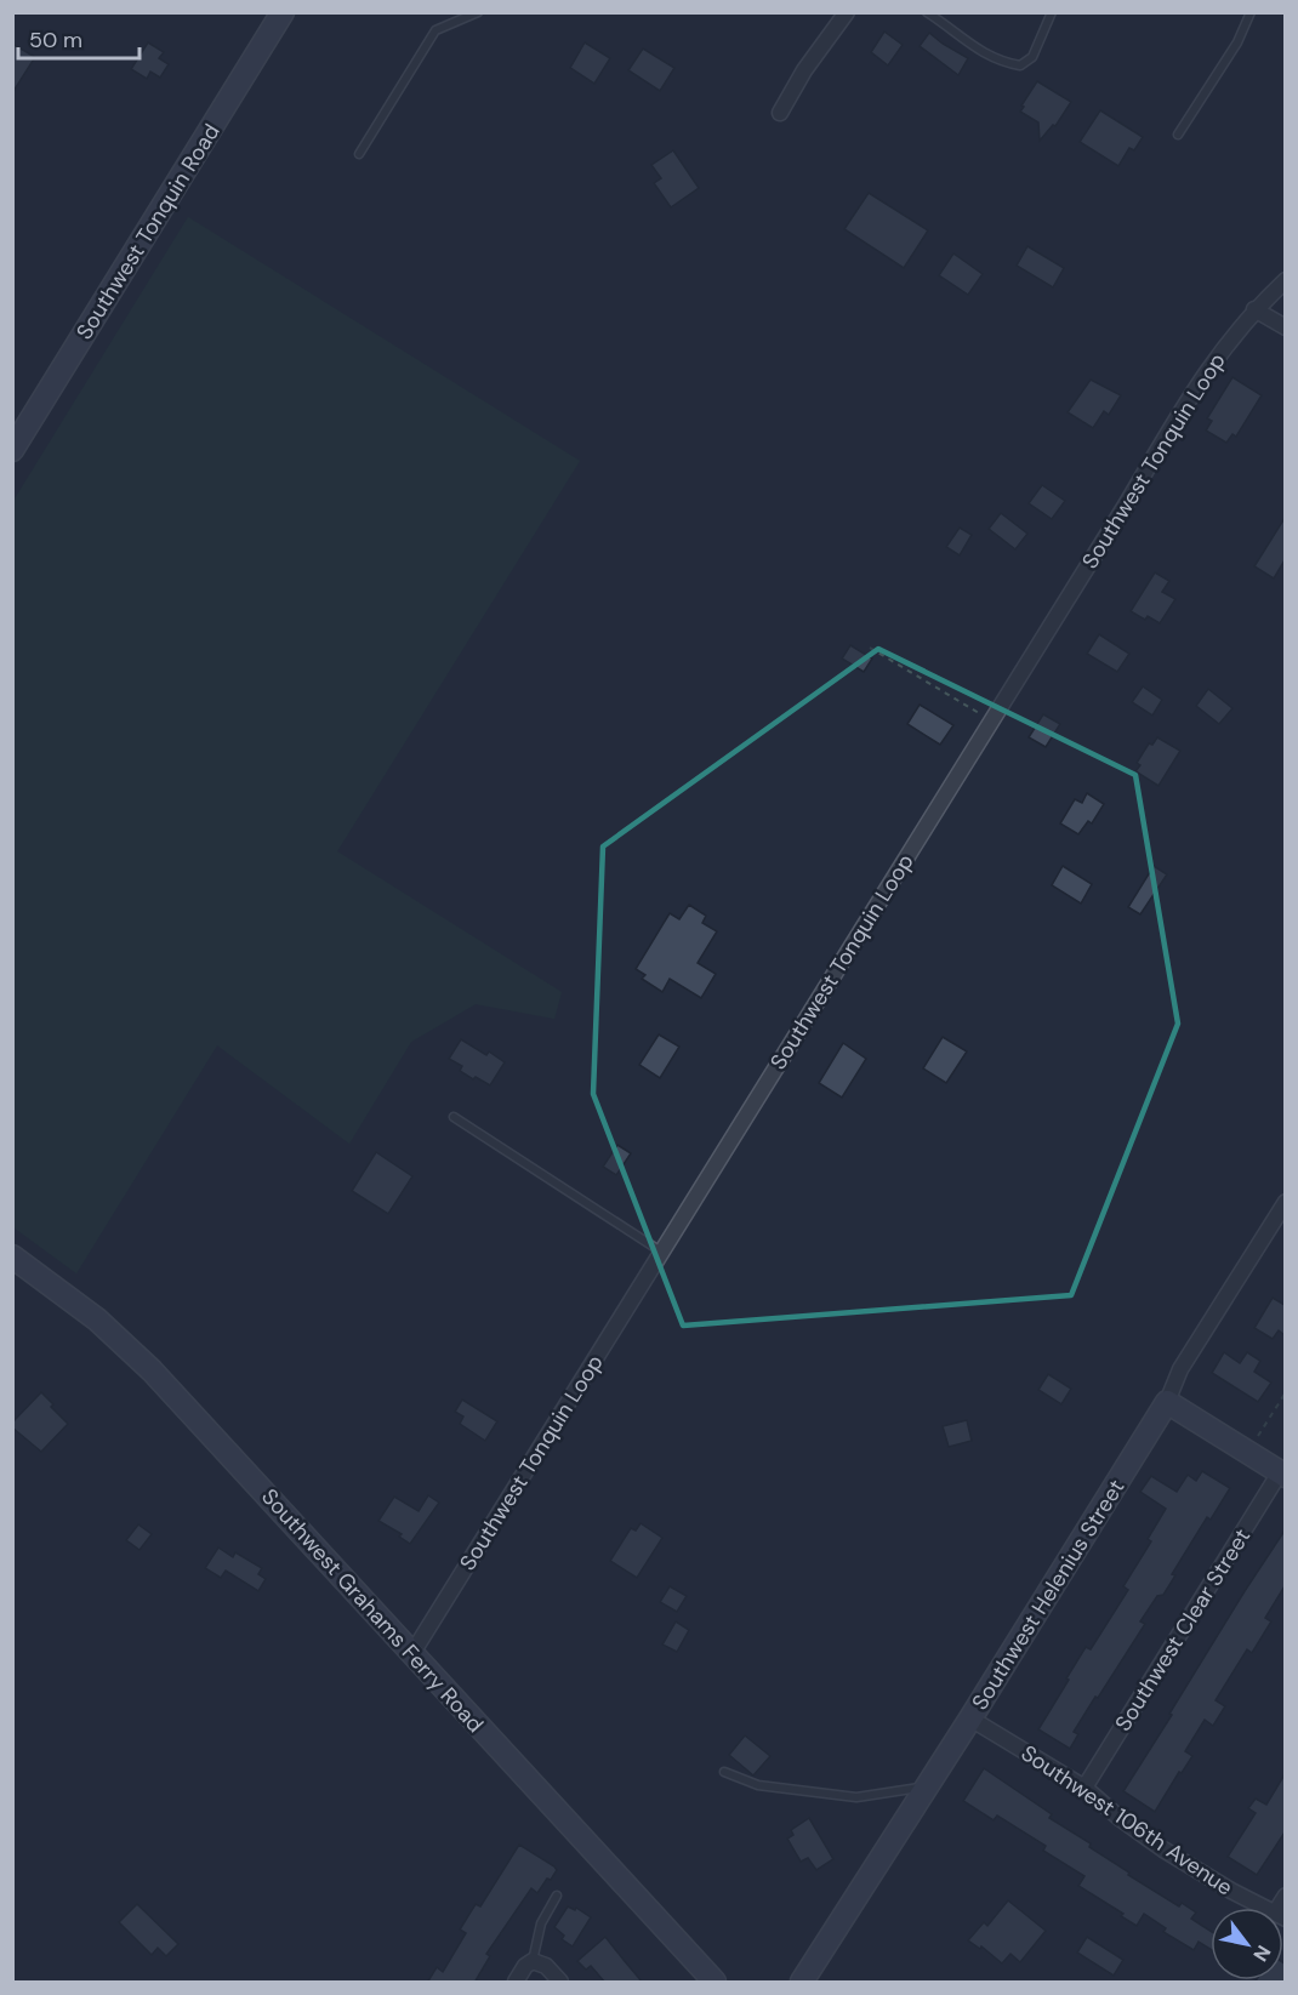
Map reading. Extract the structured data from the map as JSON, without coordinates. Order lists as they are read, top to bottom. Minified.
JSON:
{"streets":{"street":["Southwest Tonquin Road","Southwest Tonquin Loop","Southwest Helenius Street","Southwest Grahams Ferry Road","Southwest Clear Street","Southwest 106th Avenue"]},"crossings":[["Southwest Tonquin Loop","Southwest Grahams Ferry Road"],["Southwest Helenius Street","Southwest 106th Avenue"],["Southwest Clear Street","Southwest 106th Avenue"]],"scale_bar":"50 m","north":"bottom right"}
